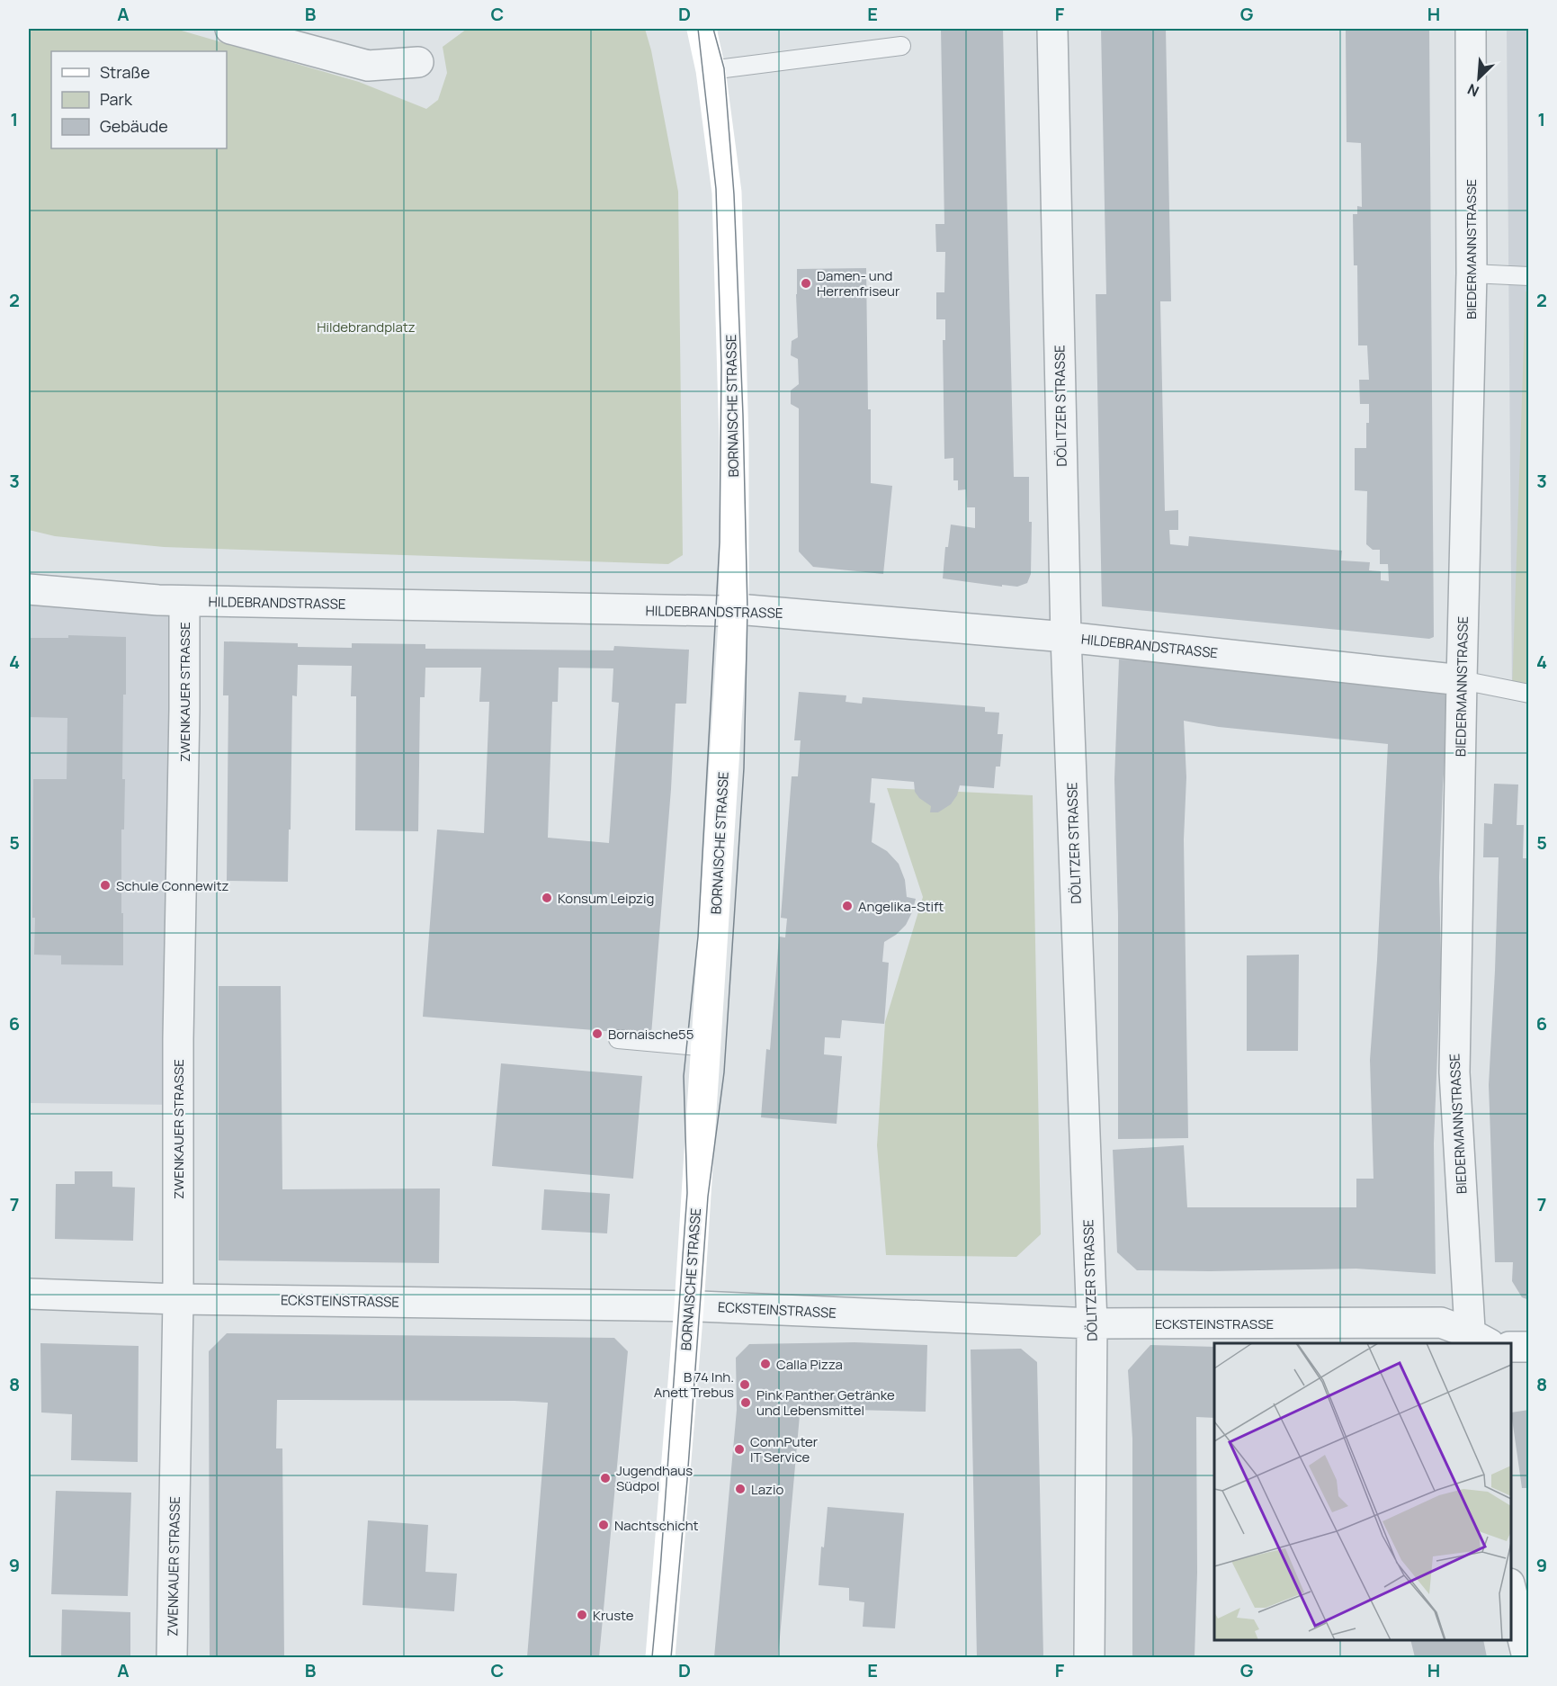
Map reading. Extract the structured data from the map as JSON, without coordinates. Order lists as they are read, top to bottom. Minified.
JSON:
{"streets":{"main road":["BORNAISCHE STRASSE"],"street":["BIEDERMANNSTRASSE","DÖLITZER STRASSE","HILDEBRANDSTRASSE","ZWENKAUER STRASSE","ECKSTEINSTRASSE"]},"crossings":[["BIEDERMANNSTRASSE","HILDEBRANDSTRASSE"],["BIEDERMANNSTRASSE","ECKSTEINSTRASSE"],["BORNAISCHE STRASSE","HILDEBRANDSTRASSE"],["BORNAISCHE STRASSE","ECKSTEINSTRASSE"],["DÖLITZER STRASSE","HILDEBRANDSTRASSE"],["DÖLITZER STRASSE","ECKSTEINSTRASSE"],["HILDEBRANDSTRASSE","ZWENKAUER STRASSE"],["ZWENKAUER STRASSE","ECKSTEINSTRASSE"]],"parks":["Hildebrandplatz"],"places":["Damen- und Herrenfriseur","Schule Connewitz","Konsum Leipzig","Angelika-Stift","Bornaische55","Calla Pizza","B 74 Inh. Anett Trebus","Pink Panther Getränke und Lebensmittel","ConnPuter IT Service","Jugendhaus Südpol","Lazio","Nachtschicht","Kruste"],"legend":["Straße","Park","Gebäude"],"north":"bottom left","grid":{"columns":["A","B","C","D","E","F","G","H"],"rows":["1","2","3","4","5","6","7","8","9"]}}
